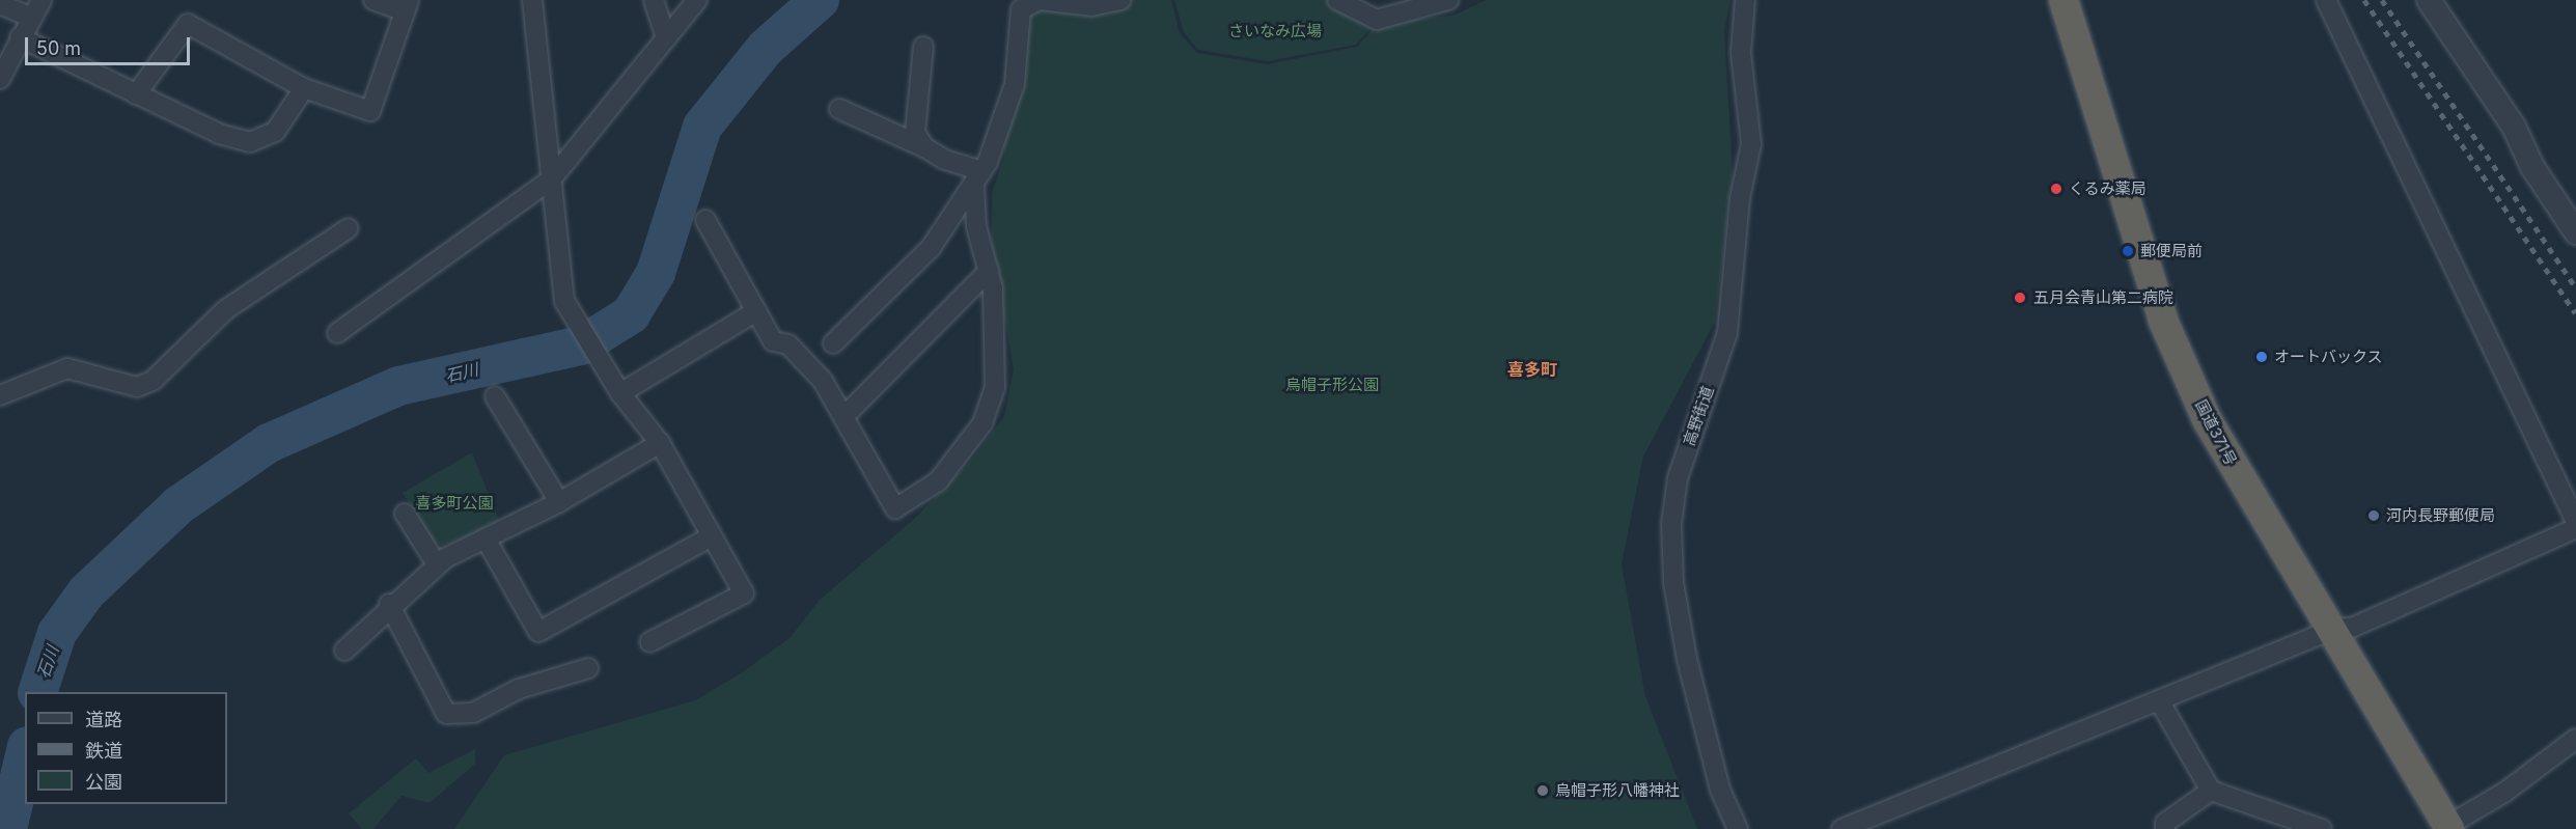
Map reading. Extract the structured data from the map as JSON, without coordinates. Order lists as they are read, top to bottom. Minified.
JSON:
{"streets":{"highway":["国道371号"],"street":["高野街道"]},"districts":["喜多町"],"water":["石川"],"parks":["さいなみ広場","烏帽子形公園","喜多町公園"],"places":["くるみ薬局","郵便局前","五月会青山第二病院","オートバックス","河内長野郵便局","烏帽子形八幡神社"],"legend":["道路","鉄道","公園"],"scale_bar":"50 m"}
